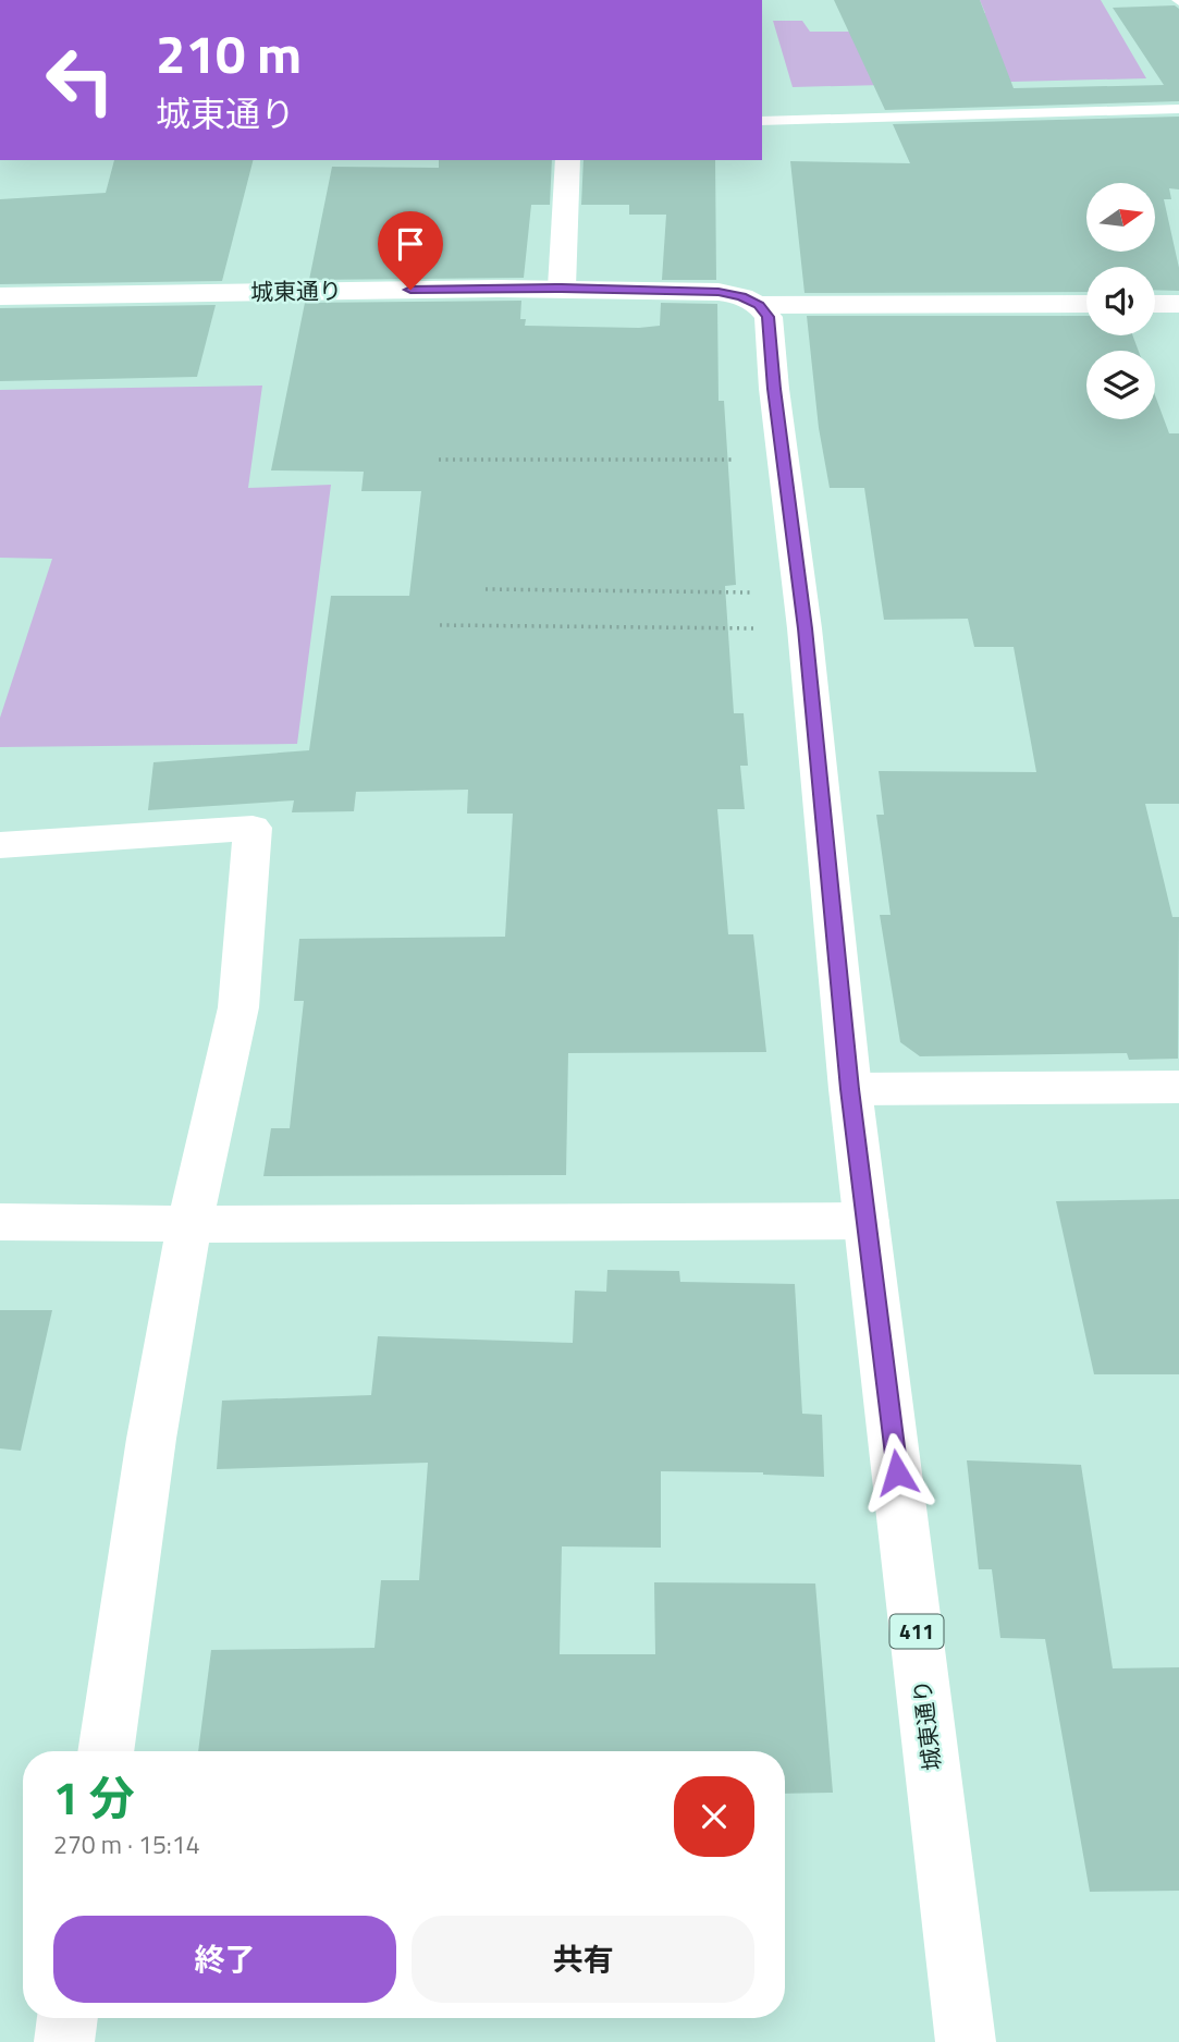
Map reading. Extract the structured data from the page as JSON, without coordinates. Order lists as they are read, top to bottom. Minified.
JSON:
{"streets":{"main road":["城東通り","411"]},"north":"right","page":{"turn":["210 m","城東通り"],"heading":["1 分","270 m · 15:14"],"buttons":["終了","共有"]}}
